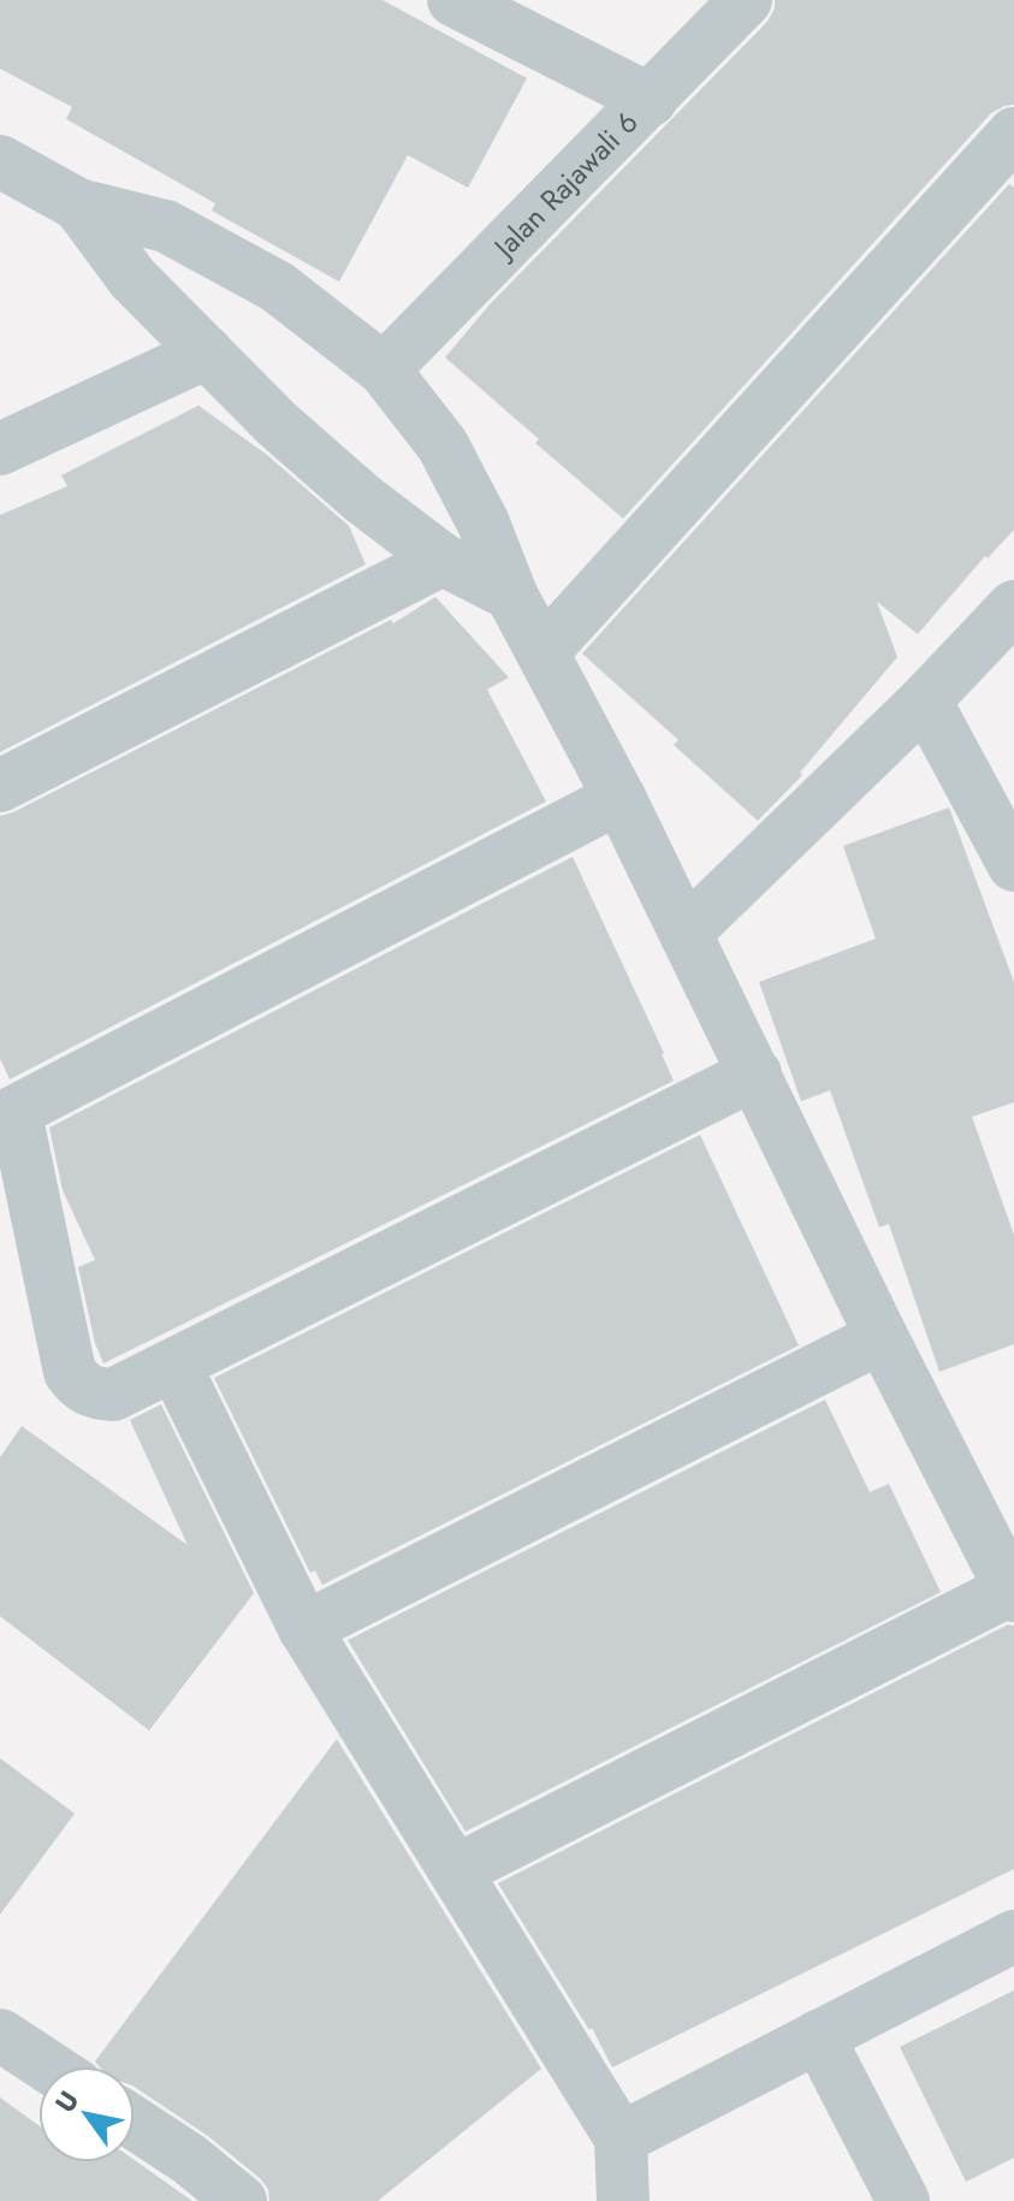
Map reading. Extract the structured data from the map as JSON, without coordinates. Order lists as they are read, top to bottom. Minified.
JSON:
{"streets":{"street":["Jalan Rajawali 6"]},"north":"top left"}
